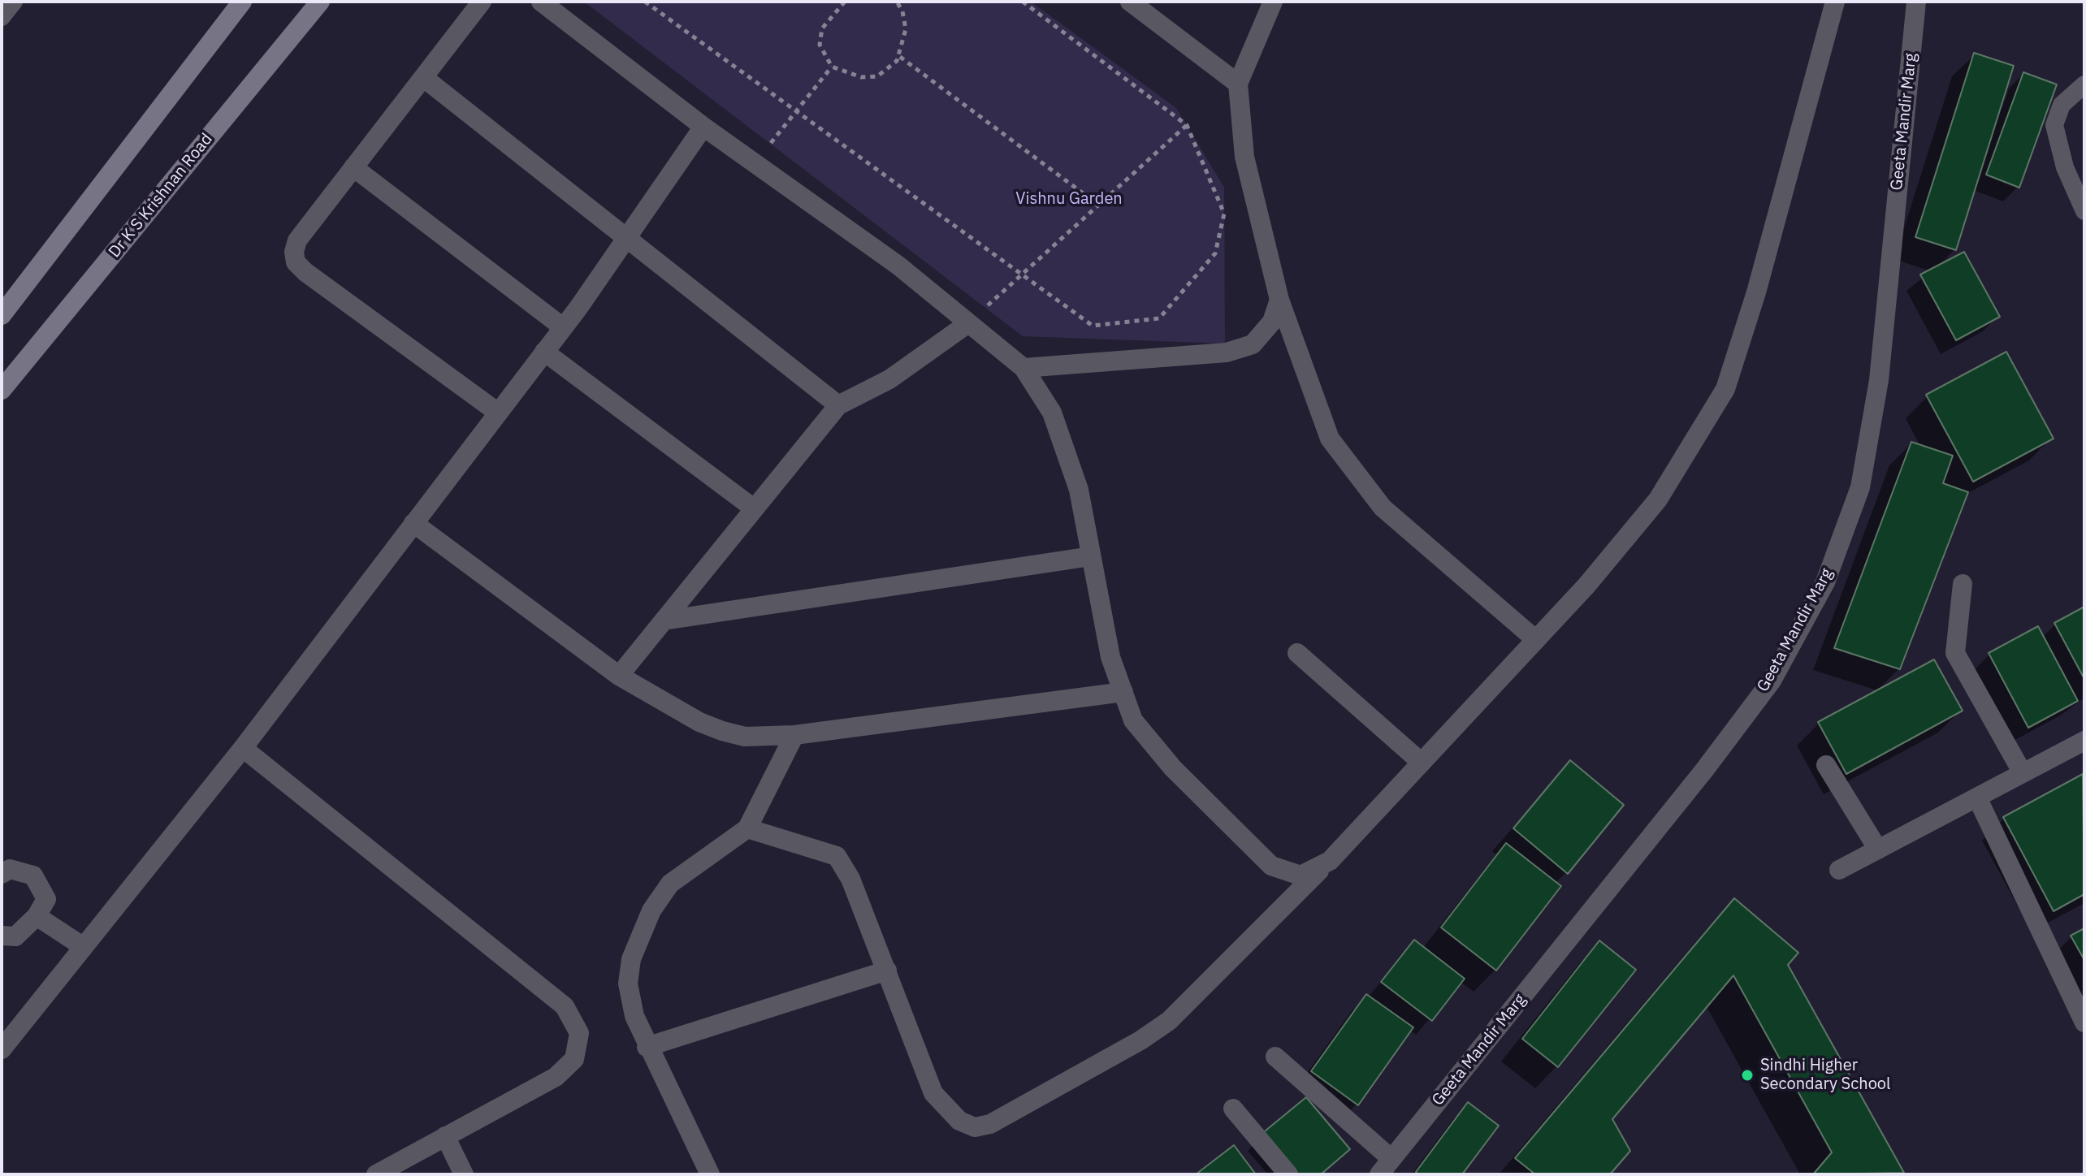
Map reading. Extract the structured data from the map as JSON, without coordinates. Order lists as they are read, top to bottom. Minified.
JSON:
{"streets":{"street":["Geeta Mandir Marg","Dr K S Krishnan Road"]},"parks":["Vishnu Garden"],"places":["Sindhi Higher Secondary School"]}
